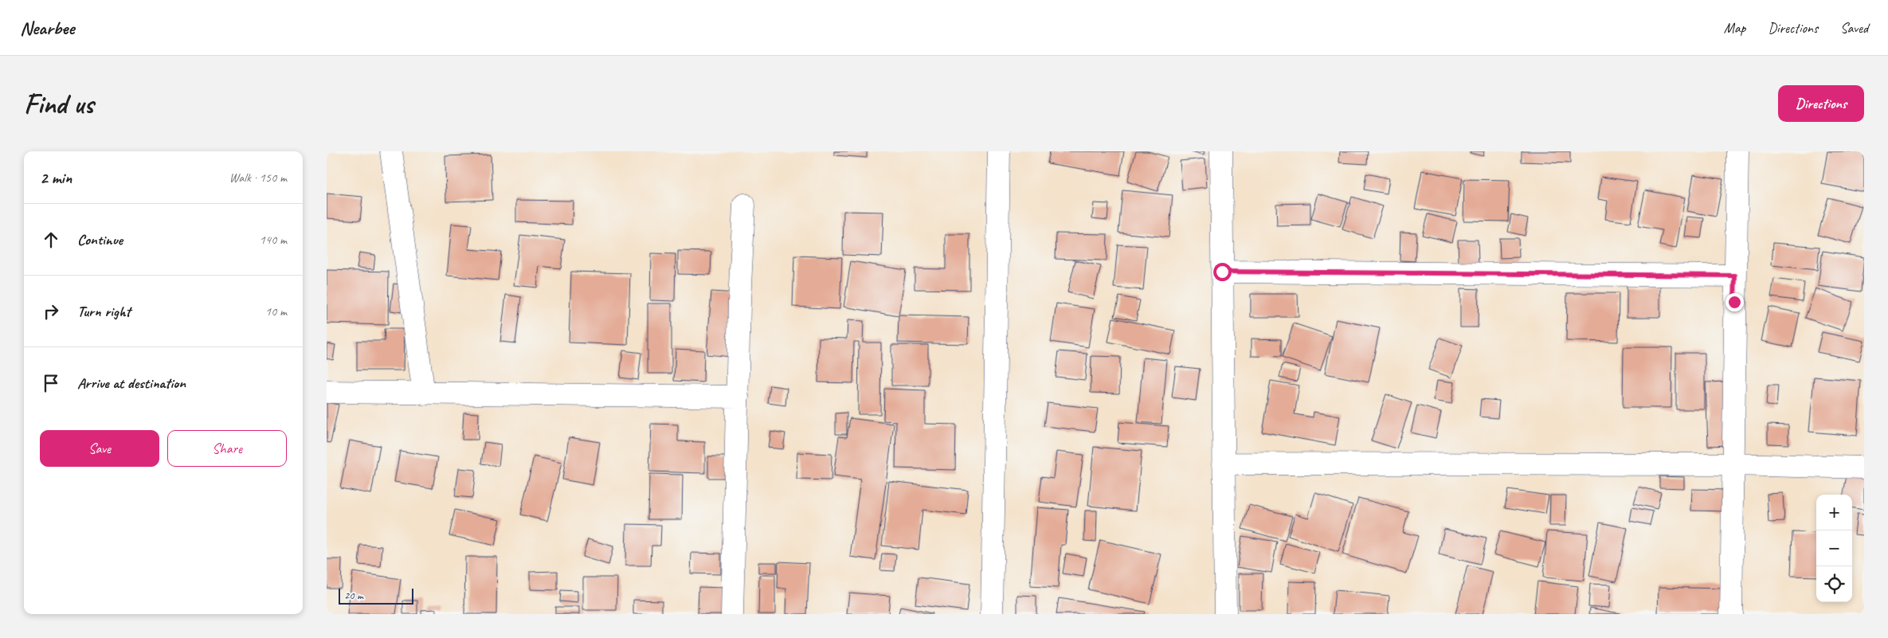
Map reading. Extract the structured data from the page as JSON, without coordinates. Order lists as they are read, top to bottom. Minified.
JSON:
{"scale_bar":"20 m","page":{"header":"Nearbee","nav":["Map","Directions","Saved"],"buttons":["Directions",["Save","Share"]],"title":"Find us","heading":["2 min","Walk · 150 m"],"list":[["Continue","140 m"],["Turn right","10 m"],"Arrive at destination"],"map_buttons":["+","−"],"scale":"20 m"}}
